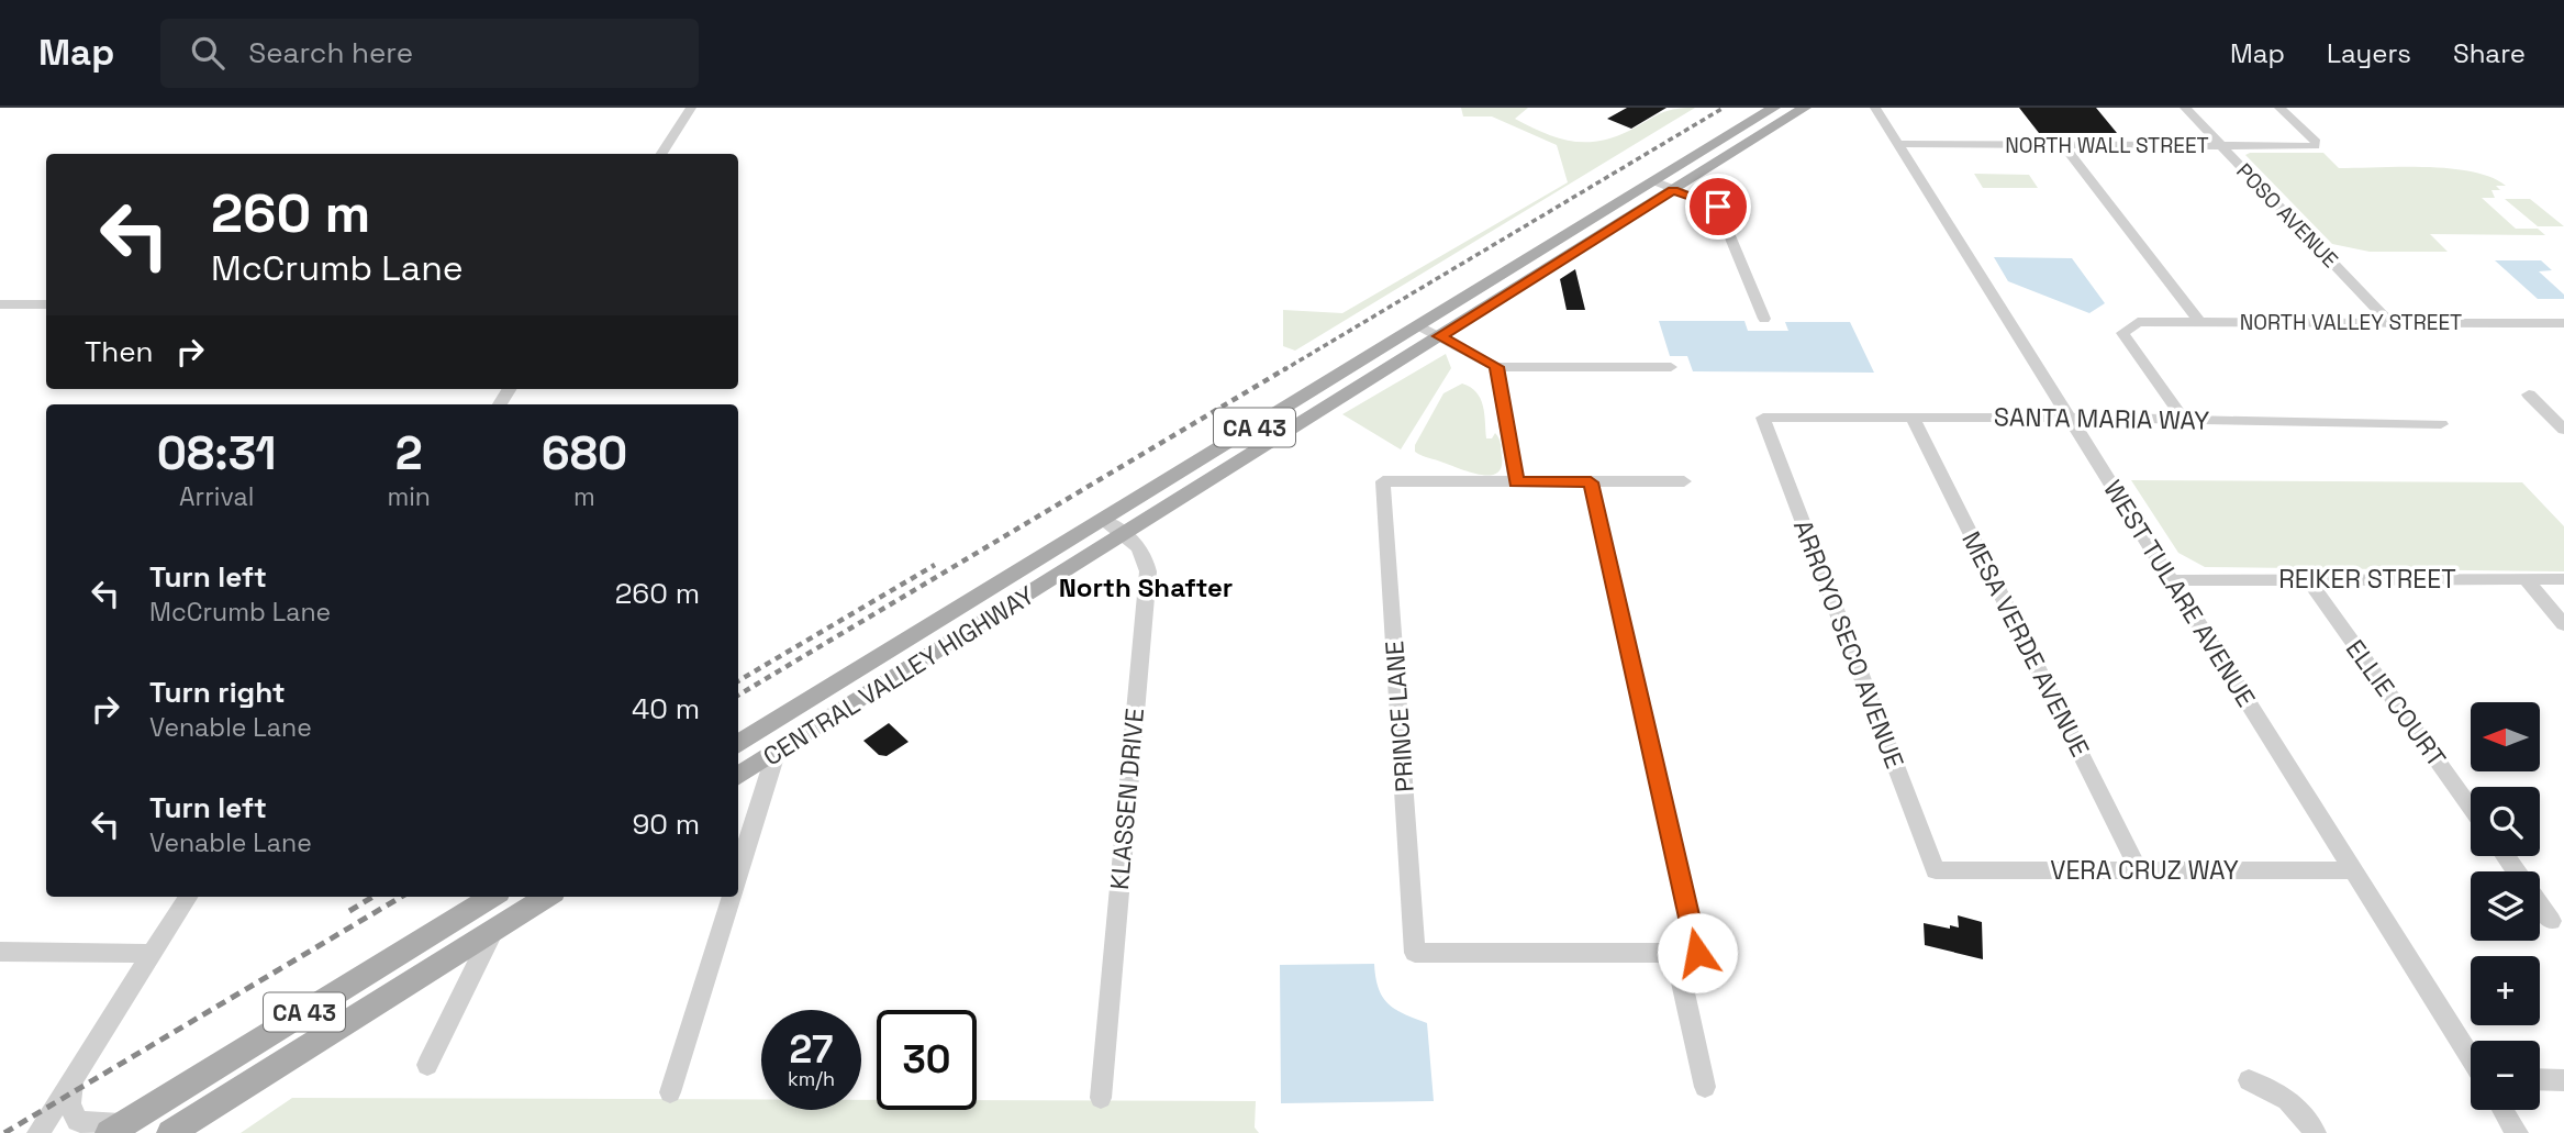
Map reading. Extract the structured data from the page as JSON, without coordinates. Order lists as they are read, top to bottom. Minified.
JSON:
{"streets":{"main road":["CA 43","CENTRAL VALLEY HIGHWAY"],"street":["NORTH WALL STREET","POSO AVENUE","NORTH VALLEY STREET","SANTA MARIA WAY","REIKER STREET","WEST TULARE AVENUE","ARROYO SECO AVENUE","MESA VERDE AVENUE","ELLIE COURT","PRINCE LANE","KLASSEN DRIVE","VERA CRUZ WAY"]},"crossings":[["NORTH WALL STREET","POSO AVENUE"],["NORTH WALL STREET","WEST TULARE AVENUE"],["POSO AVENUE","NORTH VALLEY STREET"],["NORTH VALLEY STREET","SANTA MARIA WAY"],["SANTA MARIA WAY","WEST TULARE AVENUE"],["SANTA MARIA WAY","ARROYO SECO AVENUE"],["SANTA MARIA WAY","MESA VERDE AVENUE"],["REIKER STREET","WEST TULARE AVENUE"],["REIKER STREET","ELLIE COURT"],["WEST TULARE AVENUE","VERA CRUZ WAY"],["ARROYO SECO AVENUE","VERA CRUZ WAY"],["MESA VERDE AVENUE","VERA CRUZ WAY"],["CENTRAL VALLEY HIGHWAY","KLASSEN DRIVE"]],"districts":["North Shafter"],"north":"left","page":{"header":"Map","search":"Search here","nav":["Map","Layers","Share"],"turn":["260 m","McCrumb Lane"],"then":"Then","eta":["08:31","Arrival","2","min","680","m"],"list":[{"name":"Turn left","note":"McCrumb Lane","value":"260 m"},{"name":"Turn right","note":"Venable Lane","value":"40 m"},{"name":"Turn left","note":"Venable Lane","value":"90 m"}],"map_buttons":["+","−"],"speed":"27 km/h","limit":"30"}}
